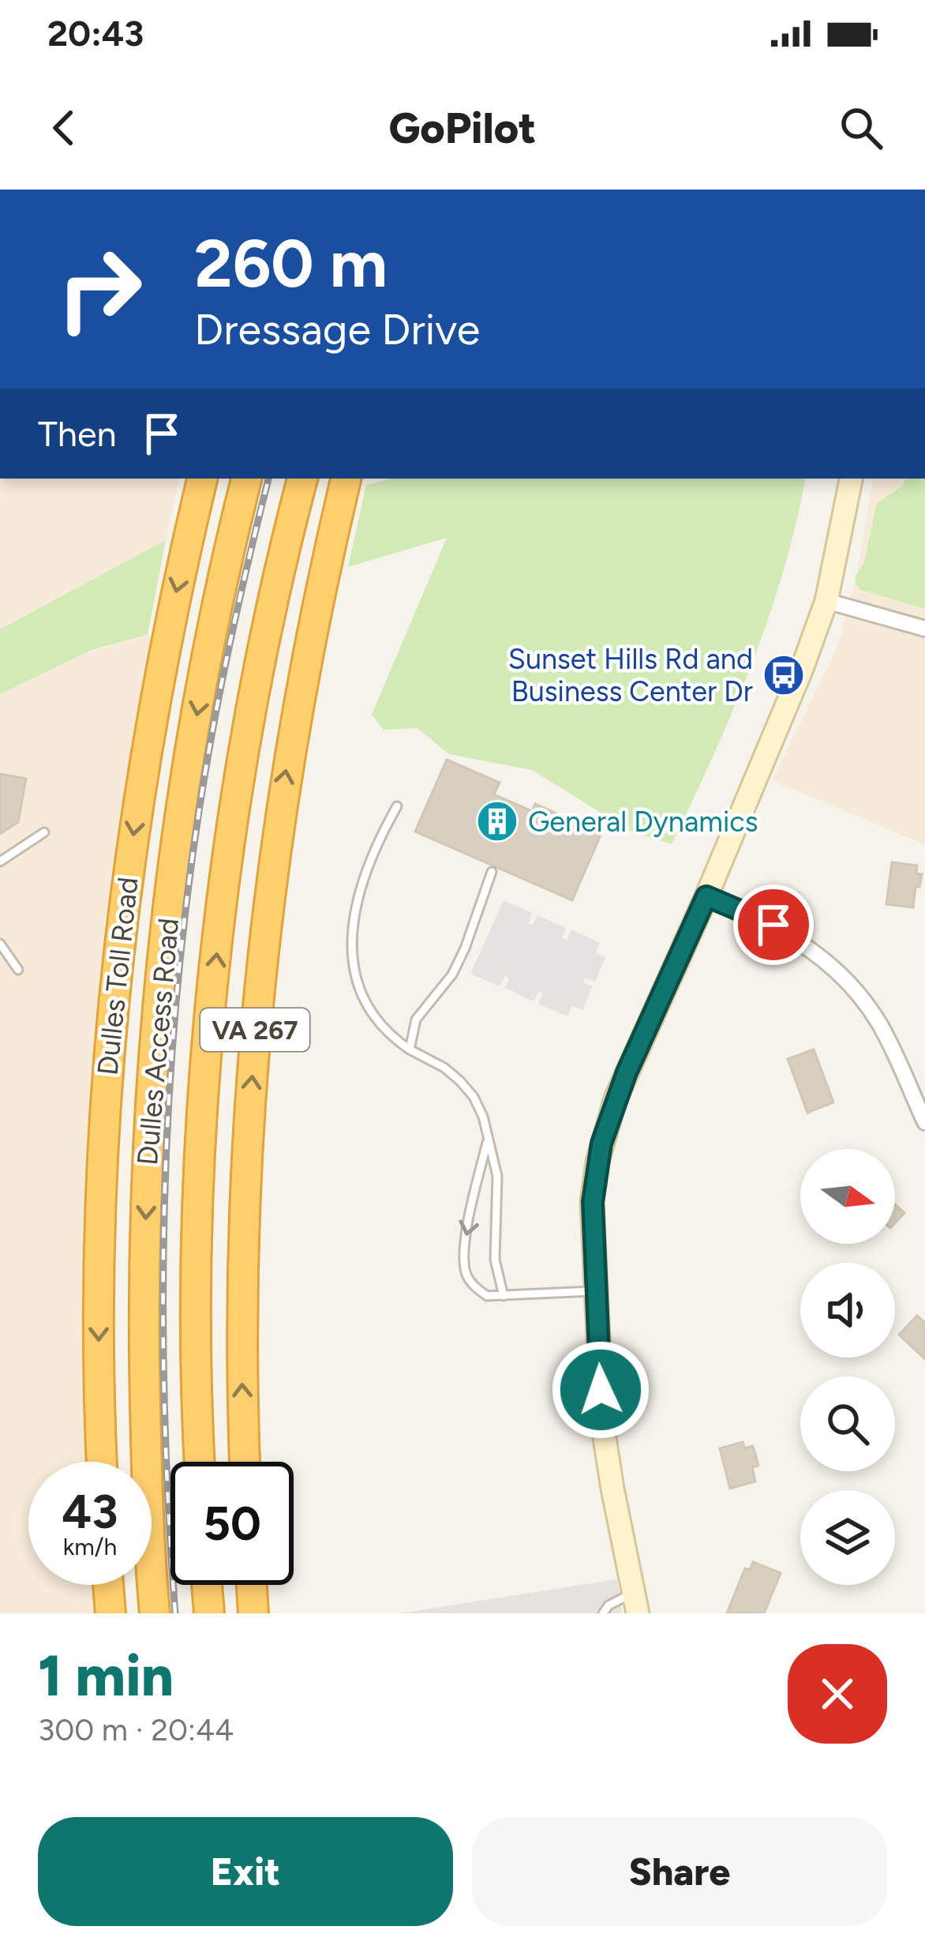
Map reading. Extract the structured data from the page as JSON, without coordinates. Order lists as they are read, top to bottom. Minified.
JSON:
{"streets":{"highway":["Dulles Toll Road","VA 267","Dulles Access Road"]},"places":{"bus stop":["Sunset Hills Rd and Business Center Dr"],"building":["General Dynamics"]},"north":"right","page":{"status":"20:43","header":"GoPilot","turn":["260 m","Dressage Drive"],"then":"Then","speed":"43 km/h","limit":"50","heading":["1 min","300 m · 20:44"],"buttons":["Exit","Share"]}}
